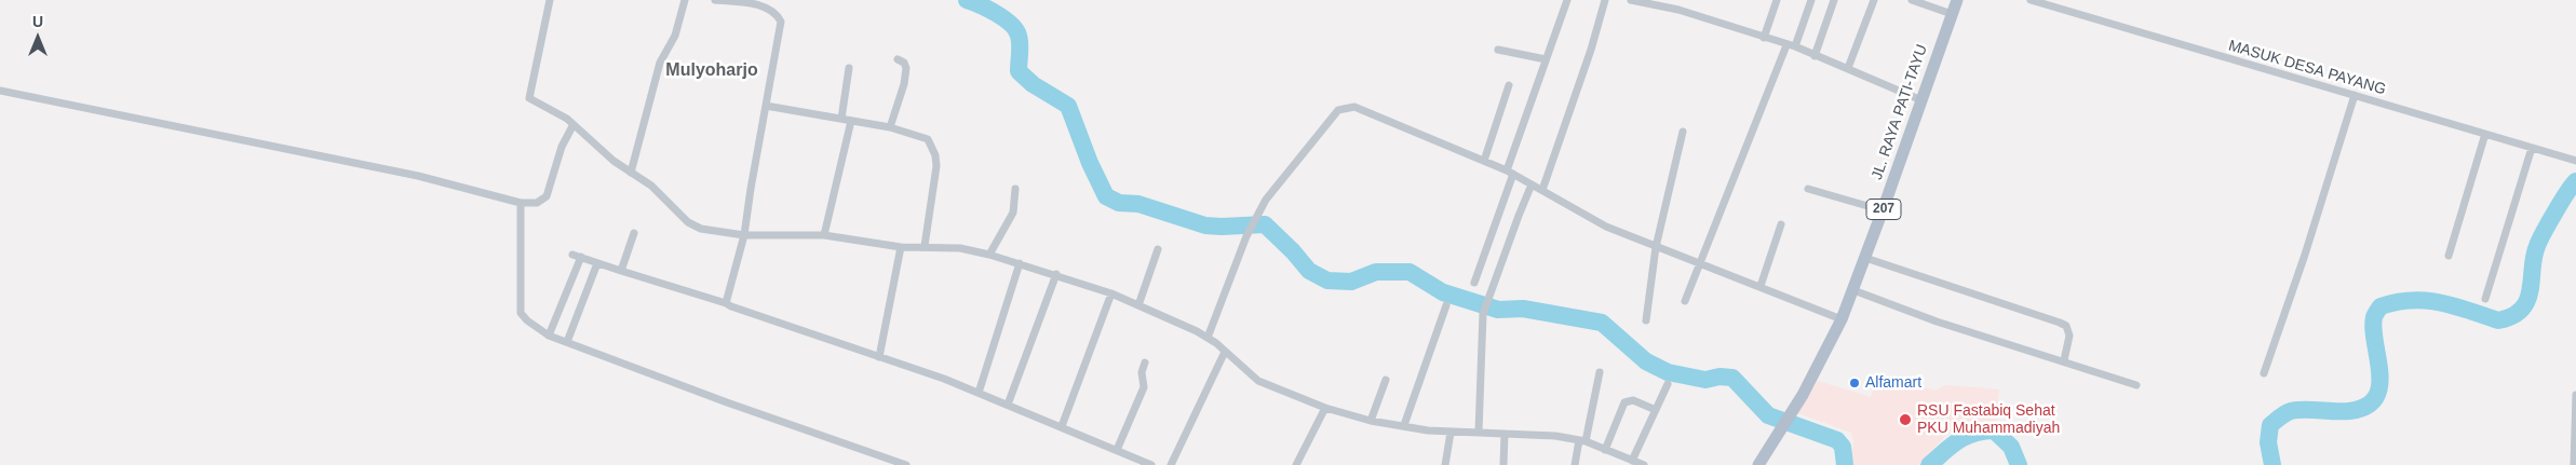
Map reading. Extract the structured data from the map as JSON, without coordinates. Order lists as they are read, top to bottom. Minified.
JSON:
{"streets":{"main road":["JL. RAYA PATI-TAYU","207"],"street":["MASUK DESA PAYANG"]},"districts":["Mulyoharjo"],"places":["Alfamart","RSU Fastabiq Sehat PKU Muhammadiyah"],"north":"top"}
